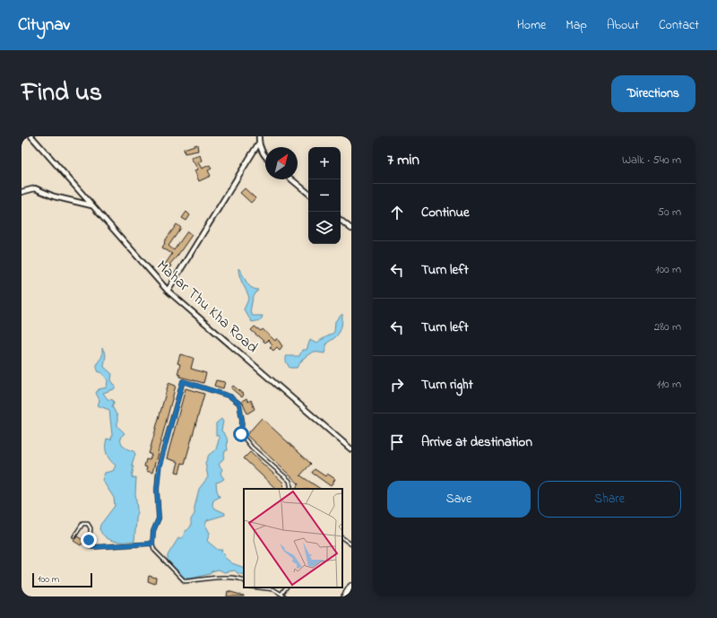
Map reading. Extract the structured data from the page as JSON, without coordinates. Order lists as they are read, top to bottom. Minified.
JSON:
{"streets":{"street":["Mahar Thu Kha Road"]},"scale_bar":"100 m","north":"top right","page":{"header":"Citynav","nav":["Home","Map","About","Contact"],"title":"Find us","buttons":["Directions",["Save","Share"]],"heading":["7 min","Walk · 540 m"],"map_buttons":["+","−"],"list":[["Continue","50 m"],["Turn left","100 m"],["Turn left","280 m"],["Turn right","110 m"],"Arrive at destination"],"scale":"100 m"}}
